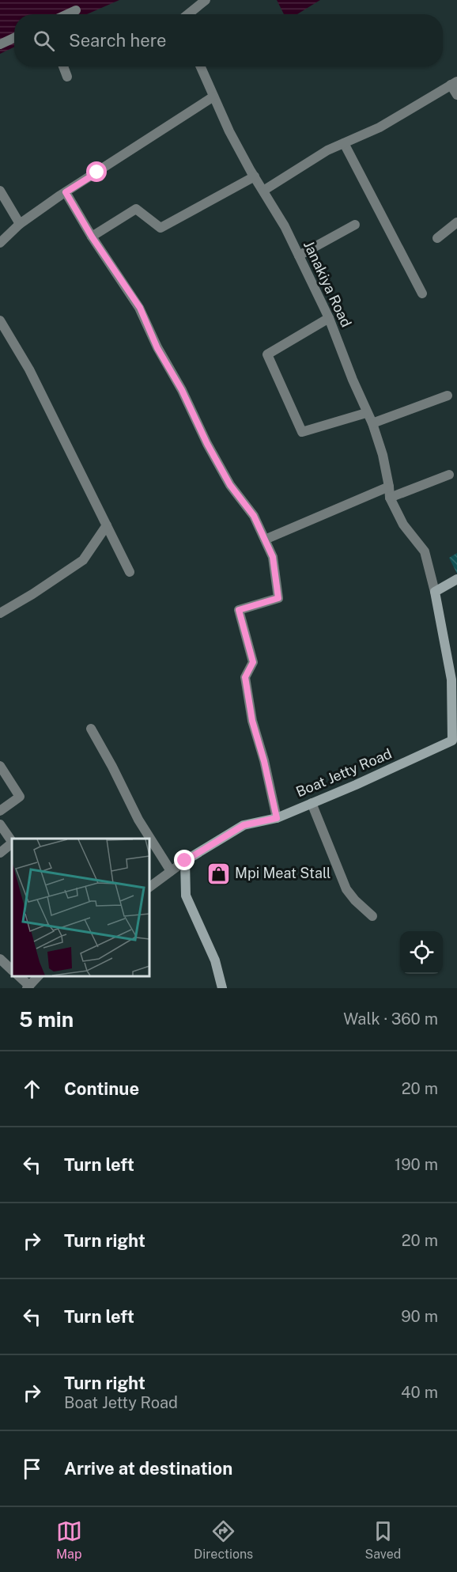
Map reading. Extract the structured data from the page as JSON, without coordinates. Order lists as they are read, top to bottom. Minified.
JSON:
{"streets":{"street":["Janakiya Road","Boat Jetty Road"]},"crossings":[["Janakiya Road","Boat Jetty Road"]],"places":{"shop":["Mpi Meat Stall"]},"page":{"search":"Search here","heading":["5 min","Walk · 360 m"],"list":[["Continue","20 m"],["Turn left","190 m"],["Turn right","20 m"],["Turn left","90 m"],["Turn right","Boat Jetty Road","40 m"],"Arrive at destination"],"nav":["Map","Directions","Saved"]}}
